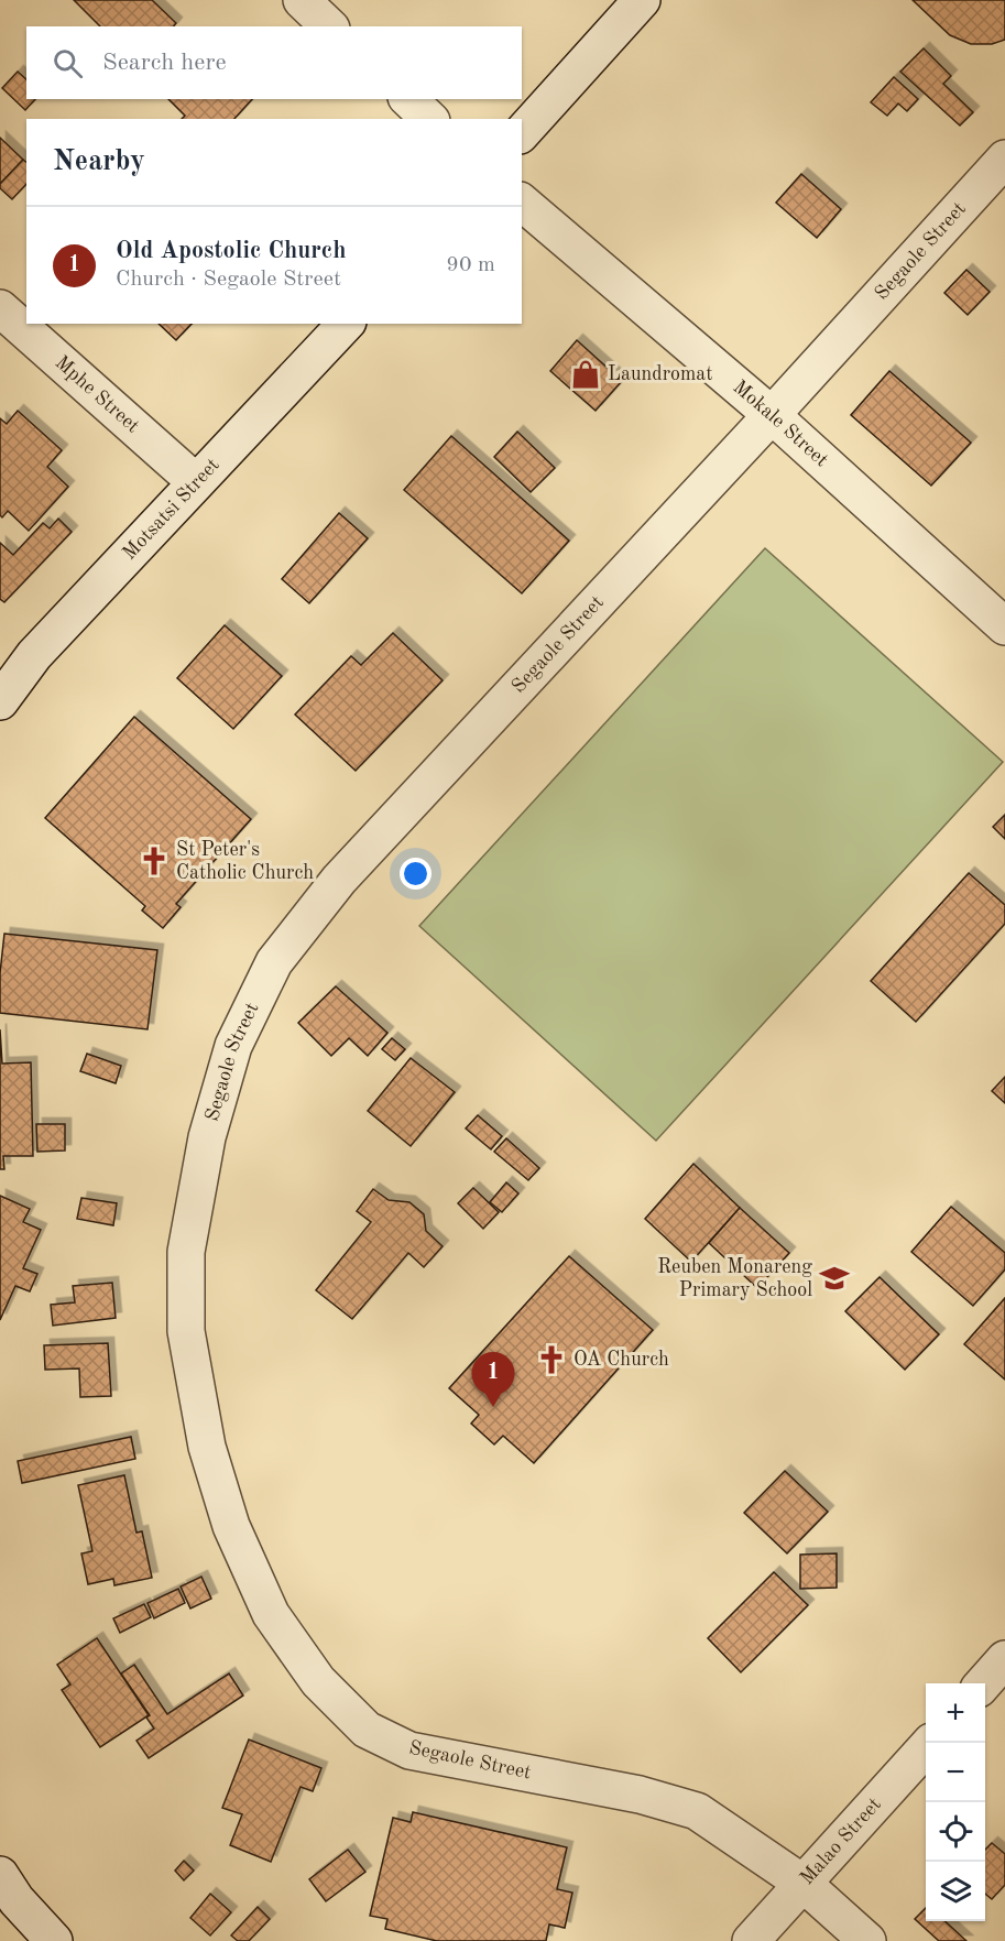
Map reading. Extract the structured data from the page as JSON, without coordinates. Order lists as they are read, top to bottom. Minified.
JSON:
{"streets":{"street":["Segaole Street","Mphe Street","Mokale Street","Motsatsi Street","Malao Street"]},"crossings":[["Segaole Street","Mokale Street"],["Segaole Street","Malao Street"],["Mphe Street","Motsatsi Street"]],"places":{"shop":["Laundromat"],"church":["St Peter's Catholic Church","OA Church"],"school or university":["Reuben Monareng Primary School"]},"page":{"search":"Search here","heading":"Nearby","list":[{"mark":"1","name":"Old Apostolic Church","note":"Church · Segaole Street","value":"90 m"}],"pins":"1","map_buttons":["+","−"]}}
